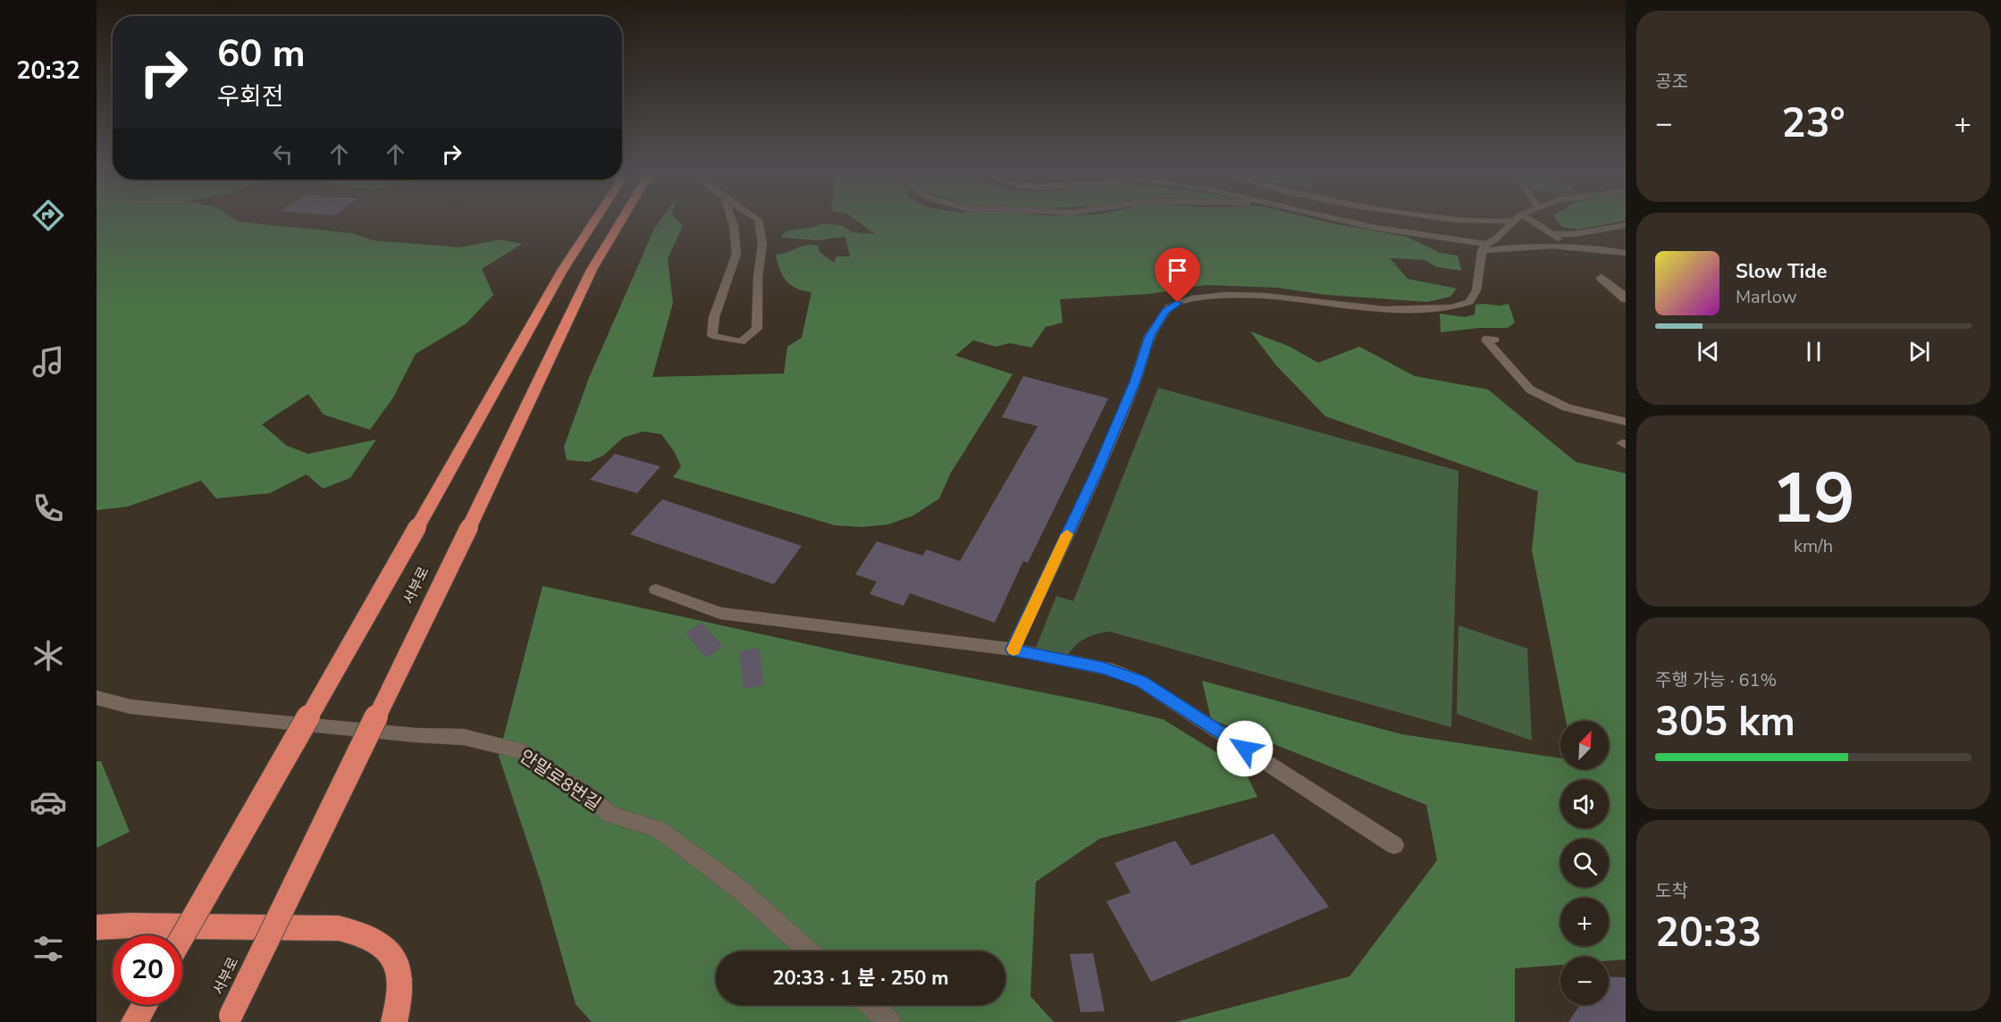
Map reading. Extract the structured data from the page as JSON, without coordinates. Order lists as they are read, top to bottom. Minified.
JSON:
{"streets":{"highway":["서부로"],"lane":["안말로8번길"]},"north":"top right","page":{"tabs":"20:32","tile":["공조",["19","km/h"],["주행 가능 · 61%","305 km"],["도착","20:33"]],"turn":["60 m","우회전"],"heat":["−","23°","+"],"song":["Slow Tide","Marlow"],"map_buttons":["+","−"],"limit":"20","trip":"20:33 · 1 분 · 250 m"}}
